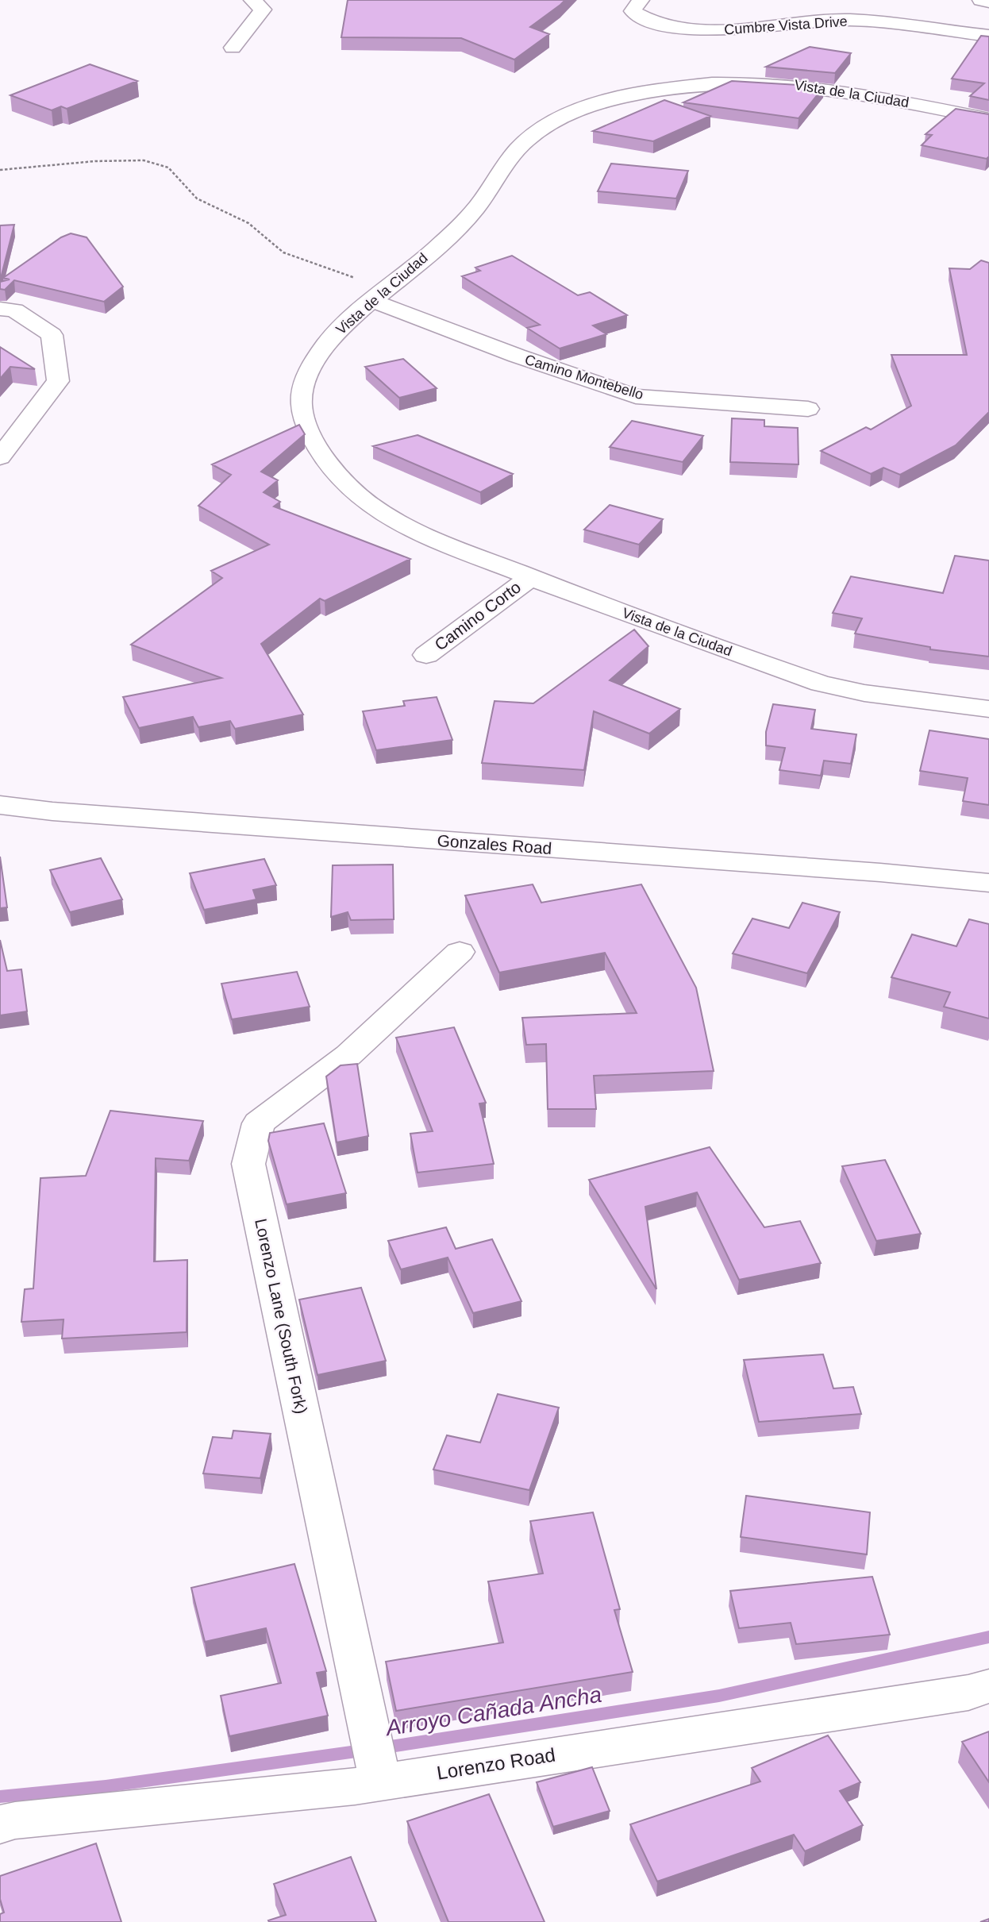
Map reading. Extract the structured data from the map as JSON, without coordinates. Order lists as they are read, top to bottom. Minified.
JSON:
{"streets":{"street":["Cumbre Vista Drive","Vista de la Ciudad","Camino Montebello","Camino Corto","Gonzales Road","Lorenzo Lane (South Fork)","Lorenzo Road"]},"crossings":[["Vista de la Ciudad","Camino Montebello"],["Vista de la Ciudad","Camino Corto"]],"water":["Arroyo Cañada Ancha"]}
